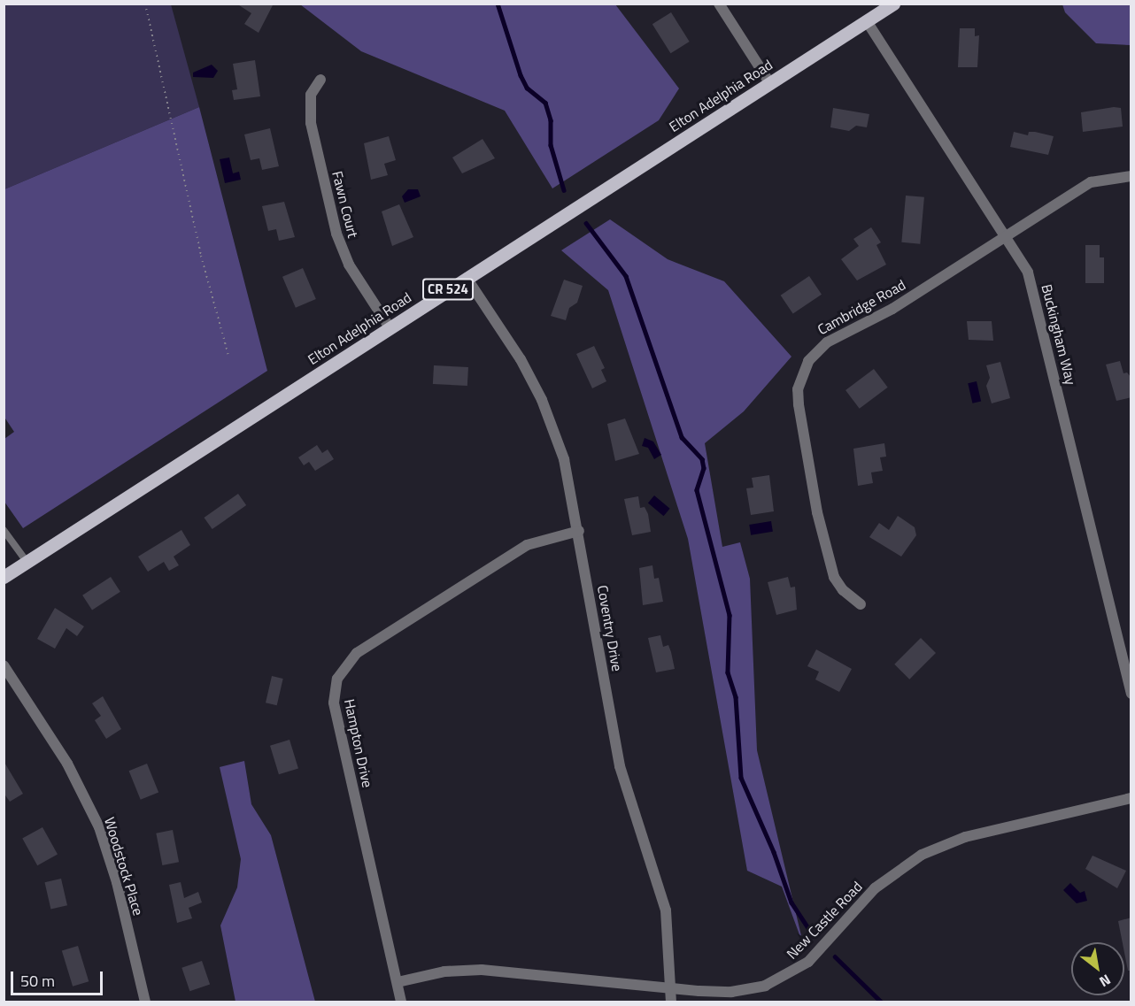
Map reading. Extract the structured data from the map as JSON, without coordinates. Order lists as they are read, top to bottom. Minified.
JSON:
{"streets":{"main road":["Elton Adelphia Road","CR 524"],"street":["Fawn Court","Cambridge Road","Buckingham Way","Coventry Drive","Hampton Drive","Woodstock Place","New Castle Road"]},"crossings":[["Elton Adelphia Road","Fawn Court"],["Elton Adelphia Road","Buckingham Way"],["Elton Adelphia Road","Coventry Drive"],["Cambridge Road","Buckingham Way"],["Coventry Drive","Hampton Drive"],["Coventry Drive","New Castle Road"],["Hampton Drive","New Castle Road"]],"scale_bar":"50 m","north":"bottom right"}
